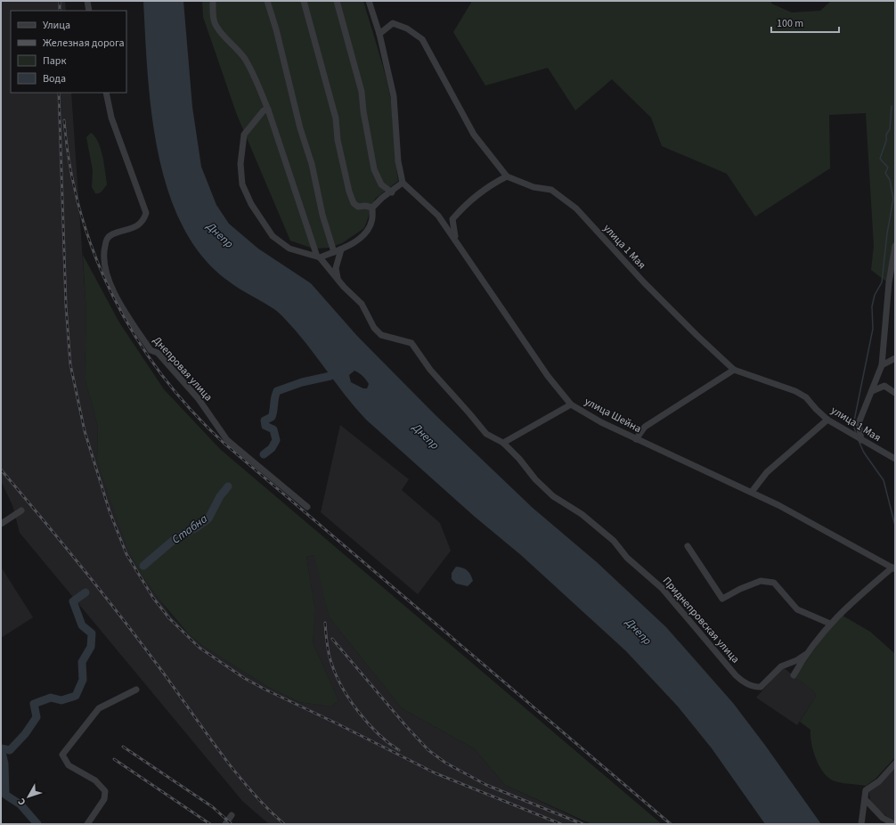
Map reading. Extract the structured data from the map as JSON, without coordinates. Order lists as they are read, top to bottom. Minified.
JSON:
{"streets":{"street":["улица 1 Мая","Днепровая улица","улица Шейна","Приднепровская улица"]},"water":["Днепр","Стабна"],"legend":["Улица","Железная дорога","Парк","Вода"],"scale_bar":"100 m","north":"bottom left"}
